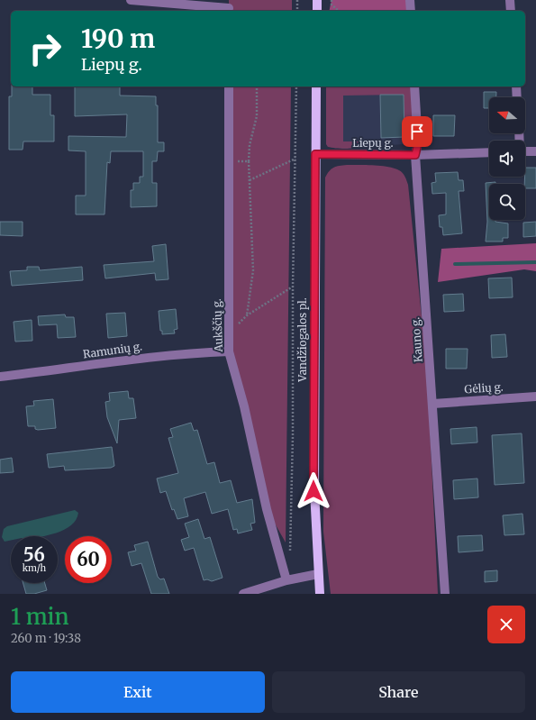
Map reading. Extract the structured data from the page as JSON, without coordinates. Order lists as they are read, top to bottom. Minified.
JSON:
{"streets":{"main road":["Vandžiogalos pl."],"street":["Liepų g.","Aukščių g.","Kauno g.","Ramunių g.","Gėlių g."]},"crossings":[["Liepų g.","Vandžiogalos pl."],["Liepų g.","Kauno g."],["Aukščių g.","Ramunių g."],["Kauno g.","Gėlių g."]],"north":"left","page":{"turn":["190 m","Liepų g."],"speed":"56 km/h","limit":"60","heading":["1 min","260 m · 19:38"],"buttons":["Exit","Share"]}}
